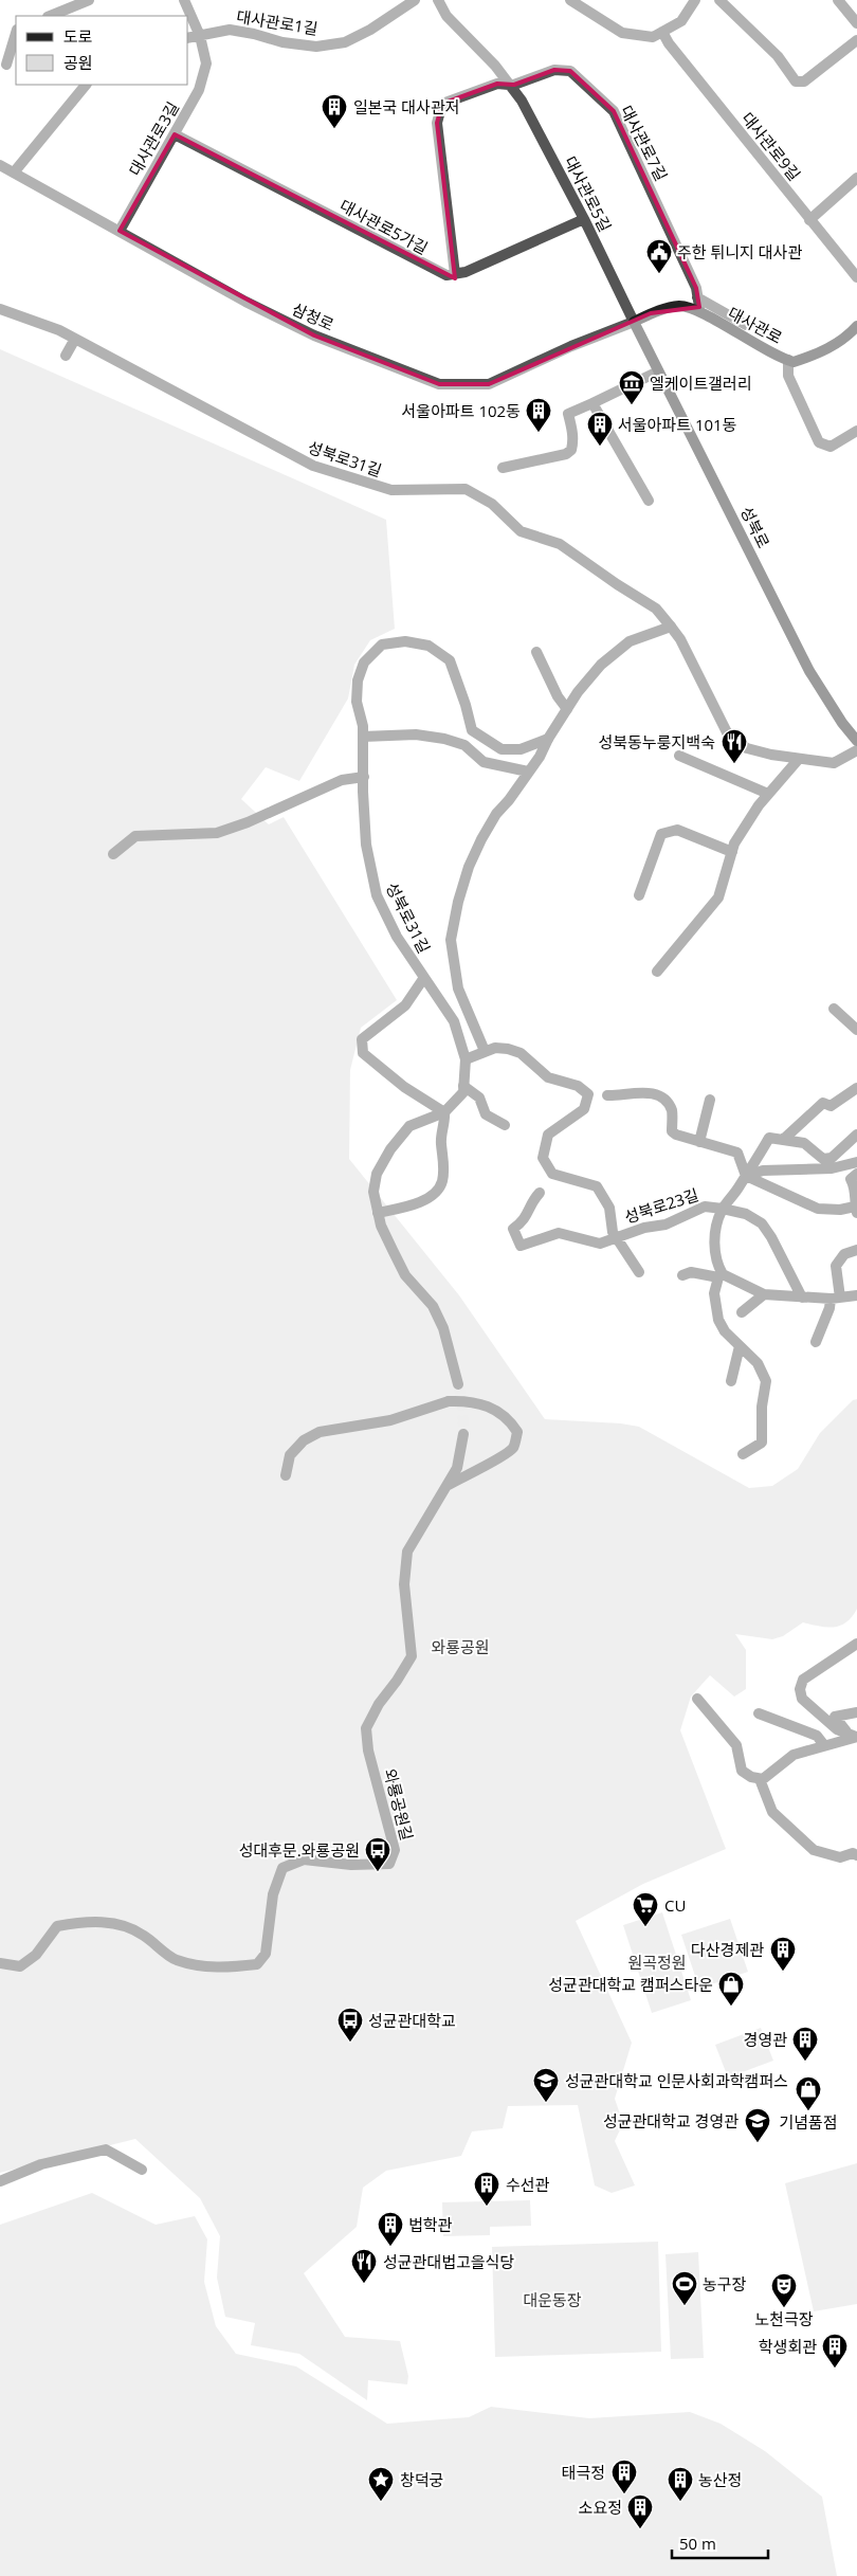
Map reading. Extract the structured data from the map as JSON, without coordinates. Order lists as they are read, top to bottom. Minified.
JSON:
{"streets":{"main road":["대사관로","성북로"],"street":["대사관로1길","대사관로3길","대사관로7길","대사관로9길","대사관로5길","대사관로5가길","삼청로","성북로31길","성북로23길","와룡공원길"]},"crossings":[["대사관로1길","대사관로3길"],["대사관로3길","대사관로5가길"],["대사관로3길","삼청로"],["대사관로7길","대사관로5길"],["대사관로7길","대사관로"],["대사관로5길","삼청로"],["대사관로5길","대사관로"],["대사관로5길","성북로"],["삼청로","대사관로"],["삼청로","성북로"],["대사관로","성북로"]],"parks":["와룡공원","원곡정원","대운동장"],"places":{"building":["일본국 대사관저","서울아파트 102동","서울아파트 101동","다산경제관","경영관","수선관","법학관","학생회관","태극정","농산정","소요정"],"public building":["주한 튀니지 대사관"],"museum":["엘케이트갤러리"],"restaurant":["성북동누룽지백숙","성균관대법고을식당"],"bus stop":["성대후문.와룡공원","성균관대학교"],"supermarket":["CU"],"shop":["성균관대학교 캠퍼스타운","기념품점"],"school or university":["성균관대학교 인문사회과학캠퍼스","성균관대학교 경영관"],"sports":["농구장"],"theatre":["노천극장"],"place":["창덕궁"]},"legend":["도로","공원"],"scale_bar":"50 m"}
